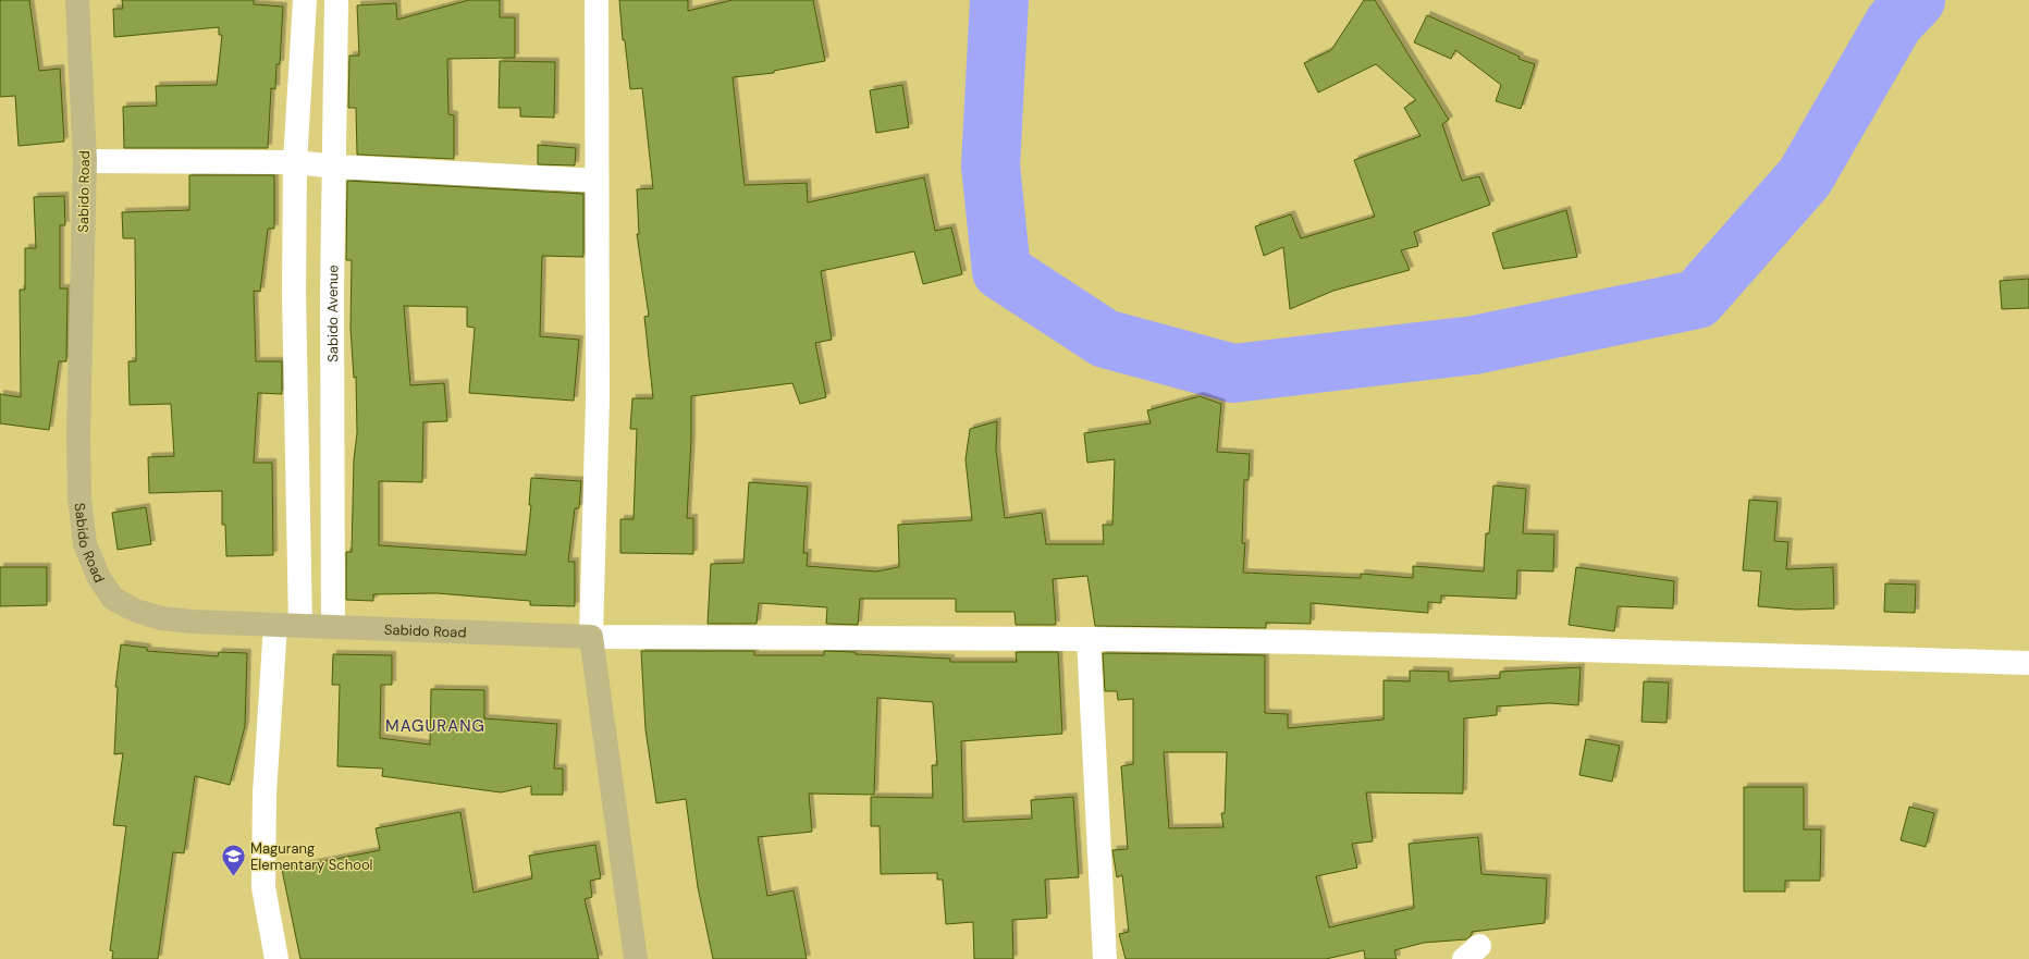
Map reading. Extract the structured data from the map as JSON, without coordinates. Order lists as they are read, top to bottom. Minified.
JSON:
{"streets":{"main road":["Sabido Road"],"street":["Sabido Avenue"]},"crossings":[["Sabido Road","Sabido Avenue"]],"districts":["MAGURANG"],"places":{"school or university":["Magurang Elementary School"]}}
